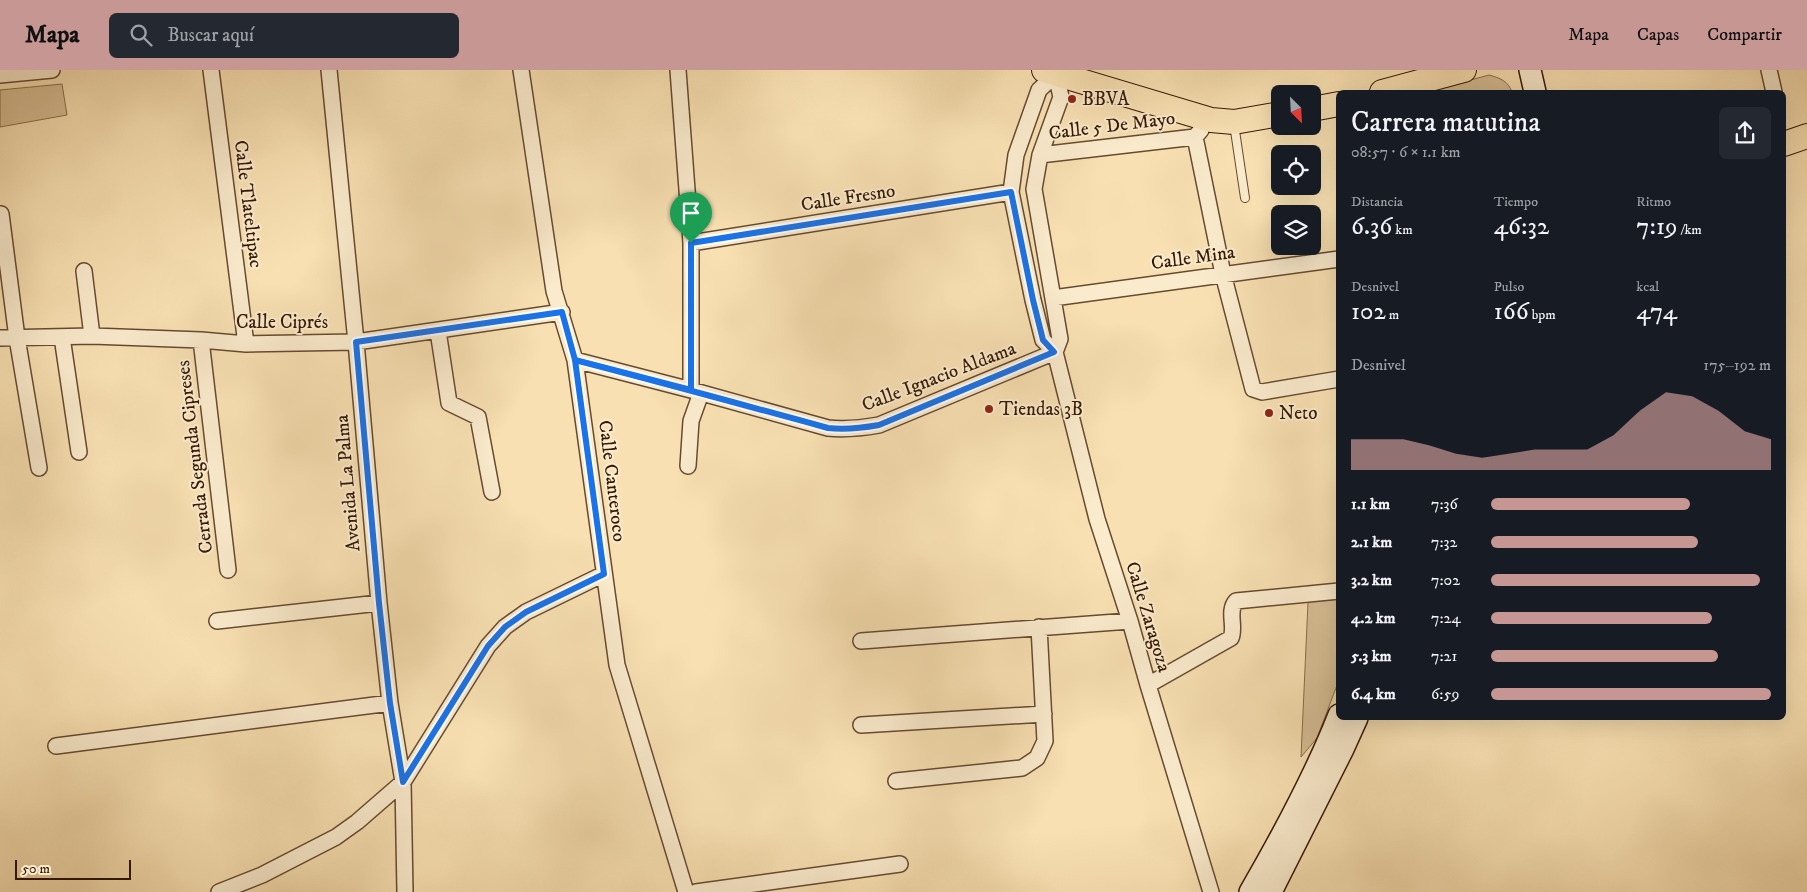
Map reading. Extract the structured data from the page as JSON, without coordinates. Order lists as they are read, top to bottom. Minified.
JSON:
{"streets":{"street":["Calle 5 De Mayo","Calle Fresno","Calle Tlateltipac","Calle Mina","Calle Ciprés","Calle Ignacio Aldama","Cerrada Segunda Cipreses","Calle Canteroco","Avenida La Palma","Calle Zaragoza"]},"crossings":[["Calle 5 De Mayo","Calle Zaragoza"],["Calle Fresno","Calle Zaragoza"],["Calle Tlateltipac","Calle Ciprés"],["Calle Mina","Calle Zaragoza"],["Calle Ciprés","Cerrada Segunda Cipreses"],["Calle Ciprés","Calle Canteroco"],["Calle Ciprés","Avenida La Palma"],["Calle Ignacio Aldama","Calle Canteroco"],["Calle Ignacio Aldama","Calle Zaragoza"]],"places":["BBVA","Tiendas 3B","Neto"],"scale_bar":"50 m","north":"bottom right","page":{"header":"Mapa","search":"Buscar aquí","nav":["Mapa","Capas","Compartir"],"heading":["Carrera matutina","08:57 · 6 × 1.1 km"],"stats":[["Distancia","6.36 km"],["Tiempo","46:32"],["Ritmo","7:19 /km"],["Desnivel","102 m"],["Pulso","166 bpm"],["kcal","474"]],"chart":["Desnivel","175–192 m"],"list":[{"name":"1.1 km","note":"7:36"},{"name":"2.1 km","note":"7:32"},{"name":"3.2 km","note":"7:02"},{"name":"4.2 km","note":"7:24"},{"name":"5.3 km","note":"7:21"},{"name":"6.4 km","note":"6:59"}],"scale":"50 m"}}
